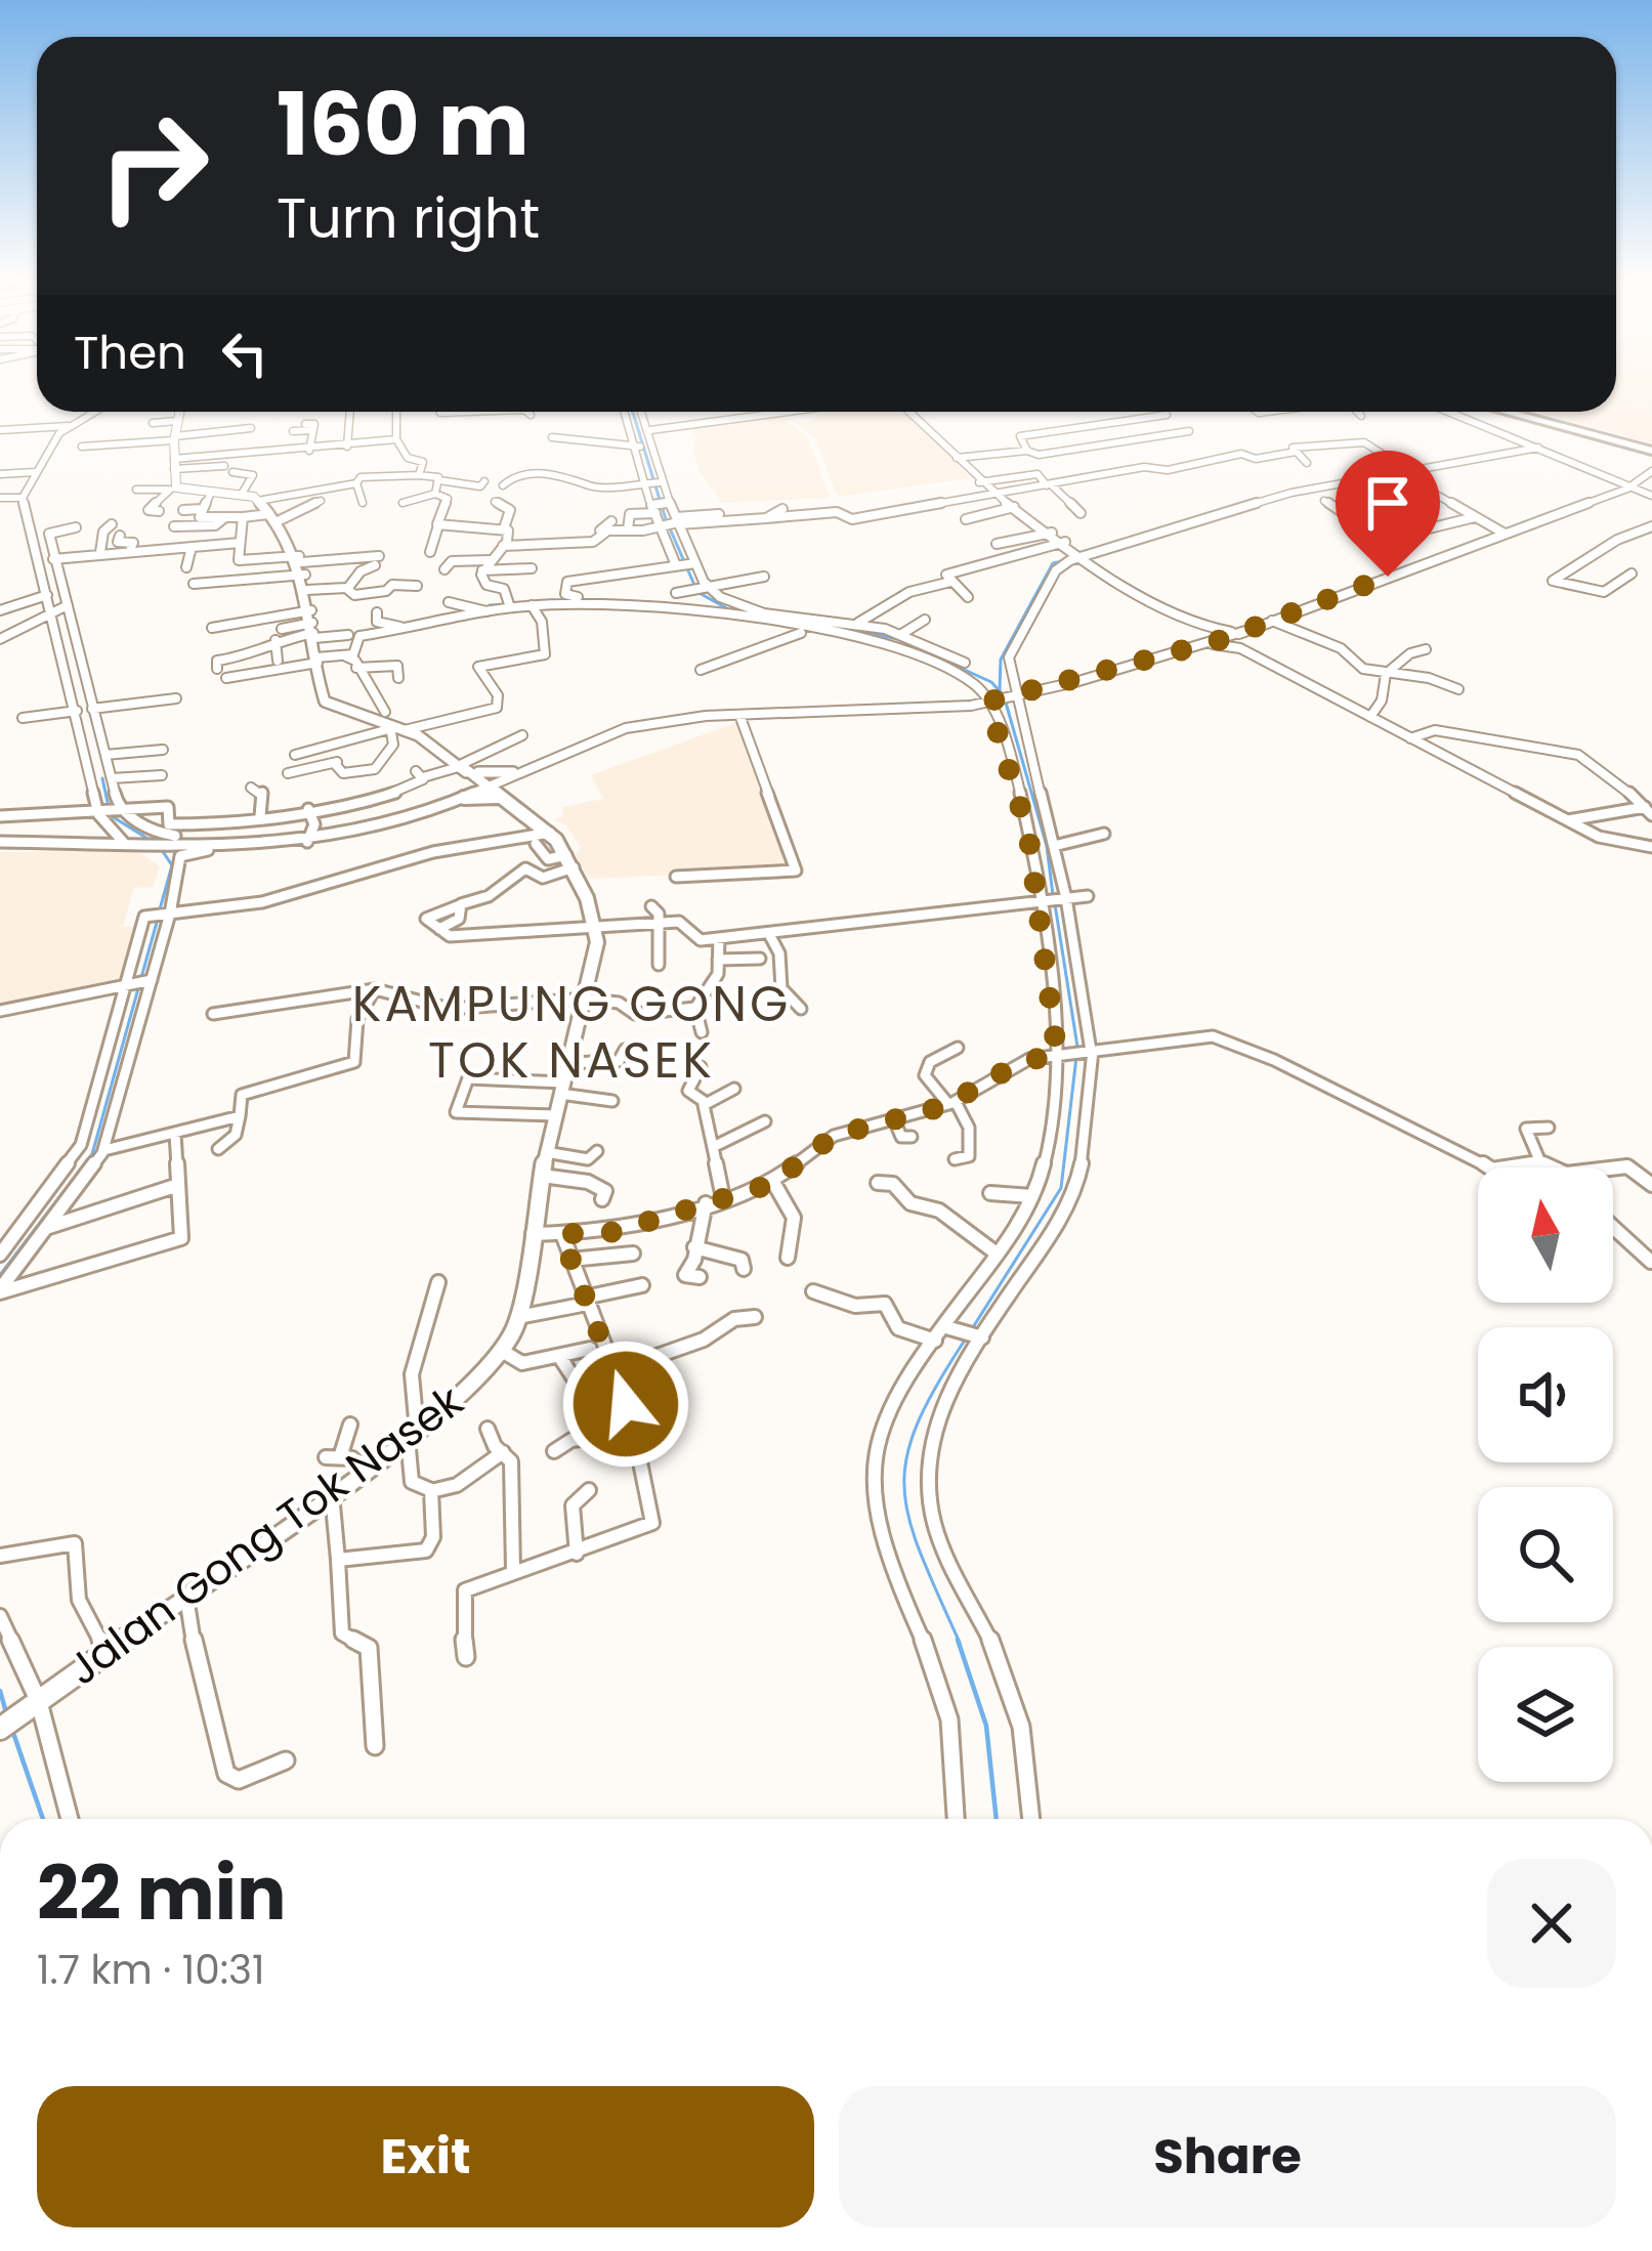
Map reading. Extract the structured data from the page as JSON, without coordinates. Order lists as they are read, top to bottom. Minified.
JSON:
{"streets":{"main road":["Jalan Gong Tok Nasek"]},"districts":["KAMPUNG GONG TOK NASEK"],"north":"top","page":{"turn":["160 m","Turn right"],"then":"Then","heading":["22 min","1.7 km · 10:31"],"buttons":["Exit","Share"]}}
